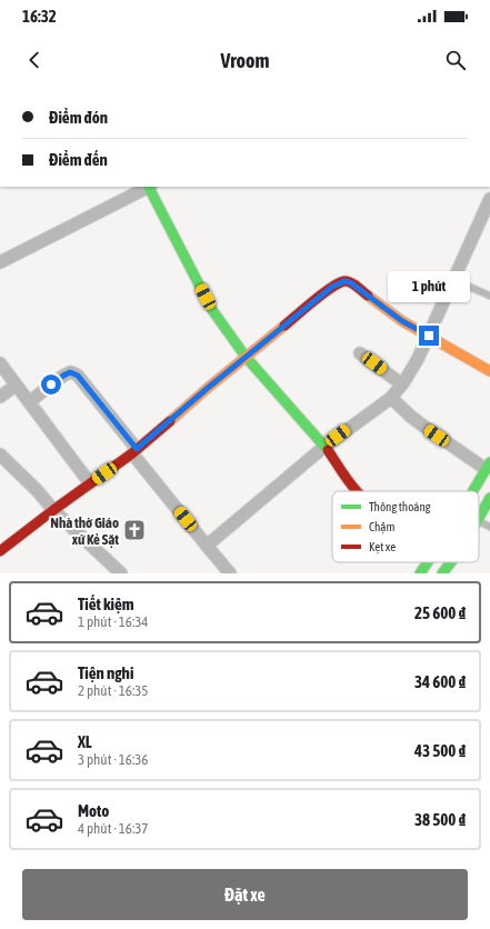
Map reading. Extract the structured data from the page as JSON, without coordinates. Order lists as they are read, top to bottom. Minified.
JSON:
{"places":{"church":["Nhà thờ Giáo xứ Kẻ Sặt"]},"legend":["Thông thoáng","Chậm","Kẹt xe"],"page":{"status":"16:32","header":"Vroom","banner":["Điểm đón","Điểm đến"],"bubble":"1 phút","list":[{"name":"Tiết kiệm","note":"1 phút · 16:34","value":"25 600 ₫"},{"name":"Tiện nghi","note":"2 phút · 16:35","value":"34 600 ₫"},{"name":"XL","note":"3 phút · 16:36","value":"43 500 ₫"},{"name":"Moto","note":"4 phút · 16:37","value":"38 500 ₫"}],"buttons":"Đặt xe"}}
